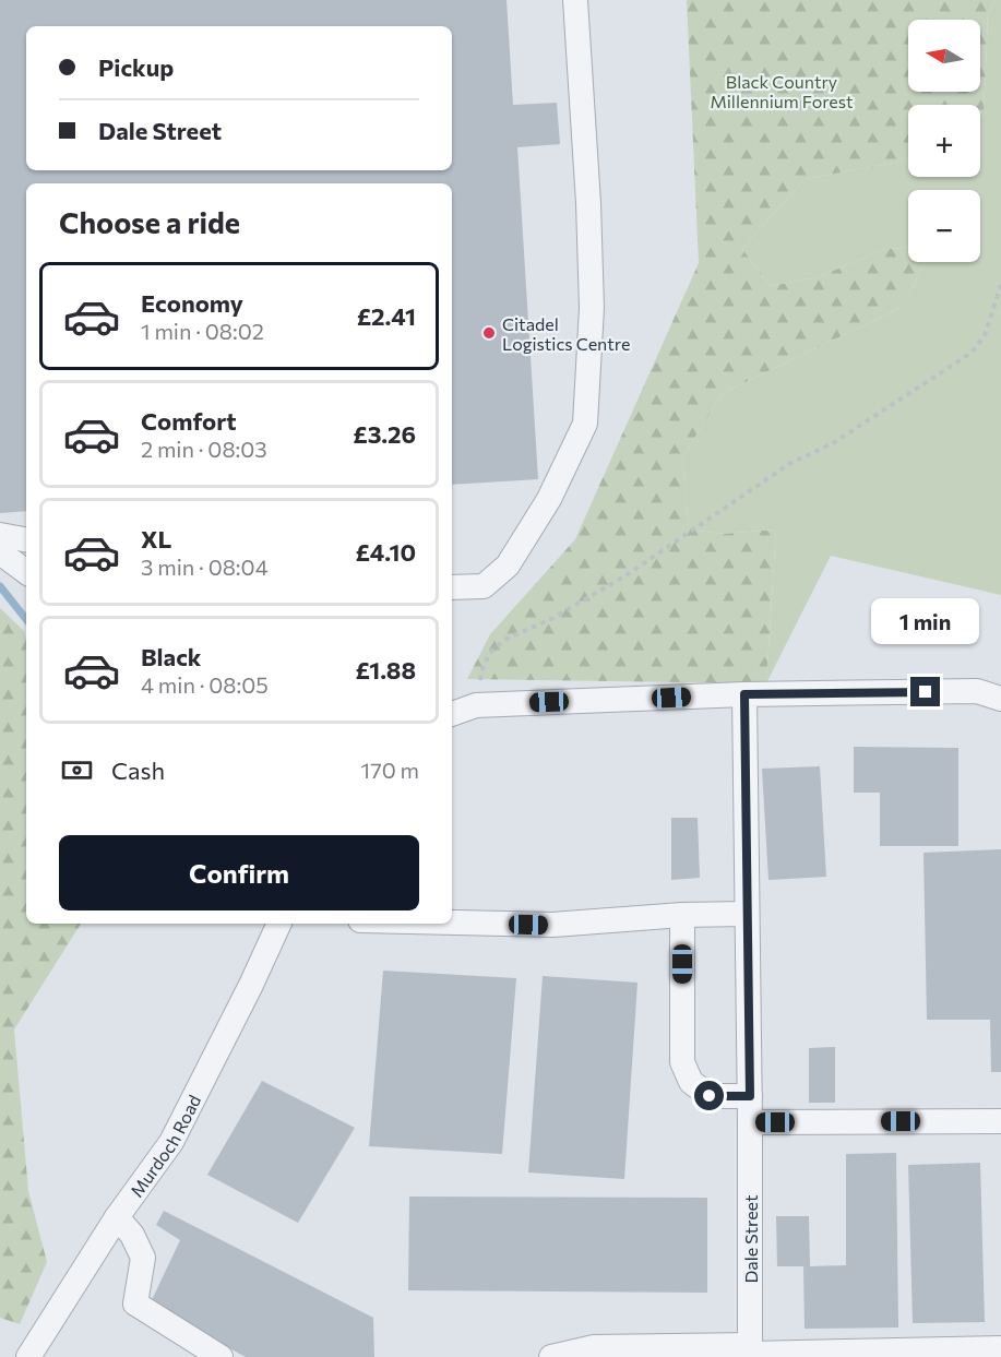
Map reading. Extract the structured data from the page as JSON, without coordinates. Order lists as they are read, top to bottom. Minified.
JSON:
{"streets":{"street":["Murdoch Road","Dale Street"]},"parks":["Black Country Millennium Forest"],"places":["Citadel Logistics Centre"],"north":"left","page":{"map_buttons":["+","−"],"banner":["Pickup","Dale Street"],"heading":"Choose a ride","list":[{"name":"Economy","note":"1 min · 08:02","value":"£2.41"},{"name":"Comfort","note":"2 min · 08:03","value":"£3.26"},{"name":"XL","note":"3 min · 08:04","value":"£4.10"},{"name":"Black","note":"4 min · 08:05","value":"£1.88"}],"bubble":"1 min","pay":["Cash","170 m"],"buttons":"Confirm"}}
